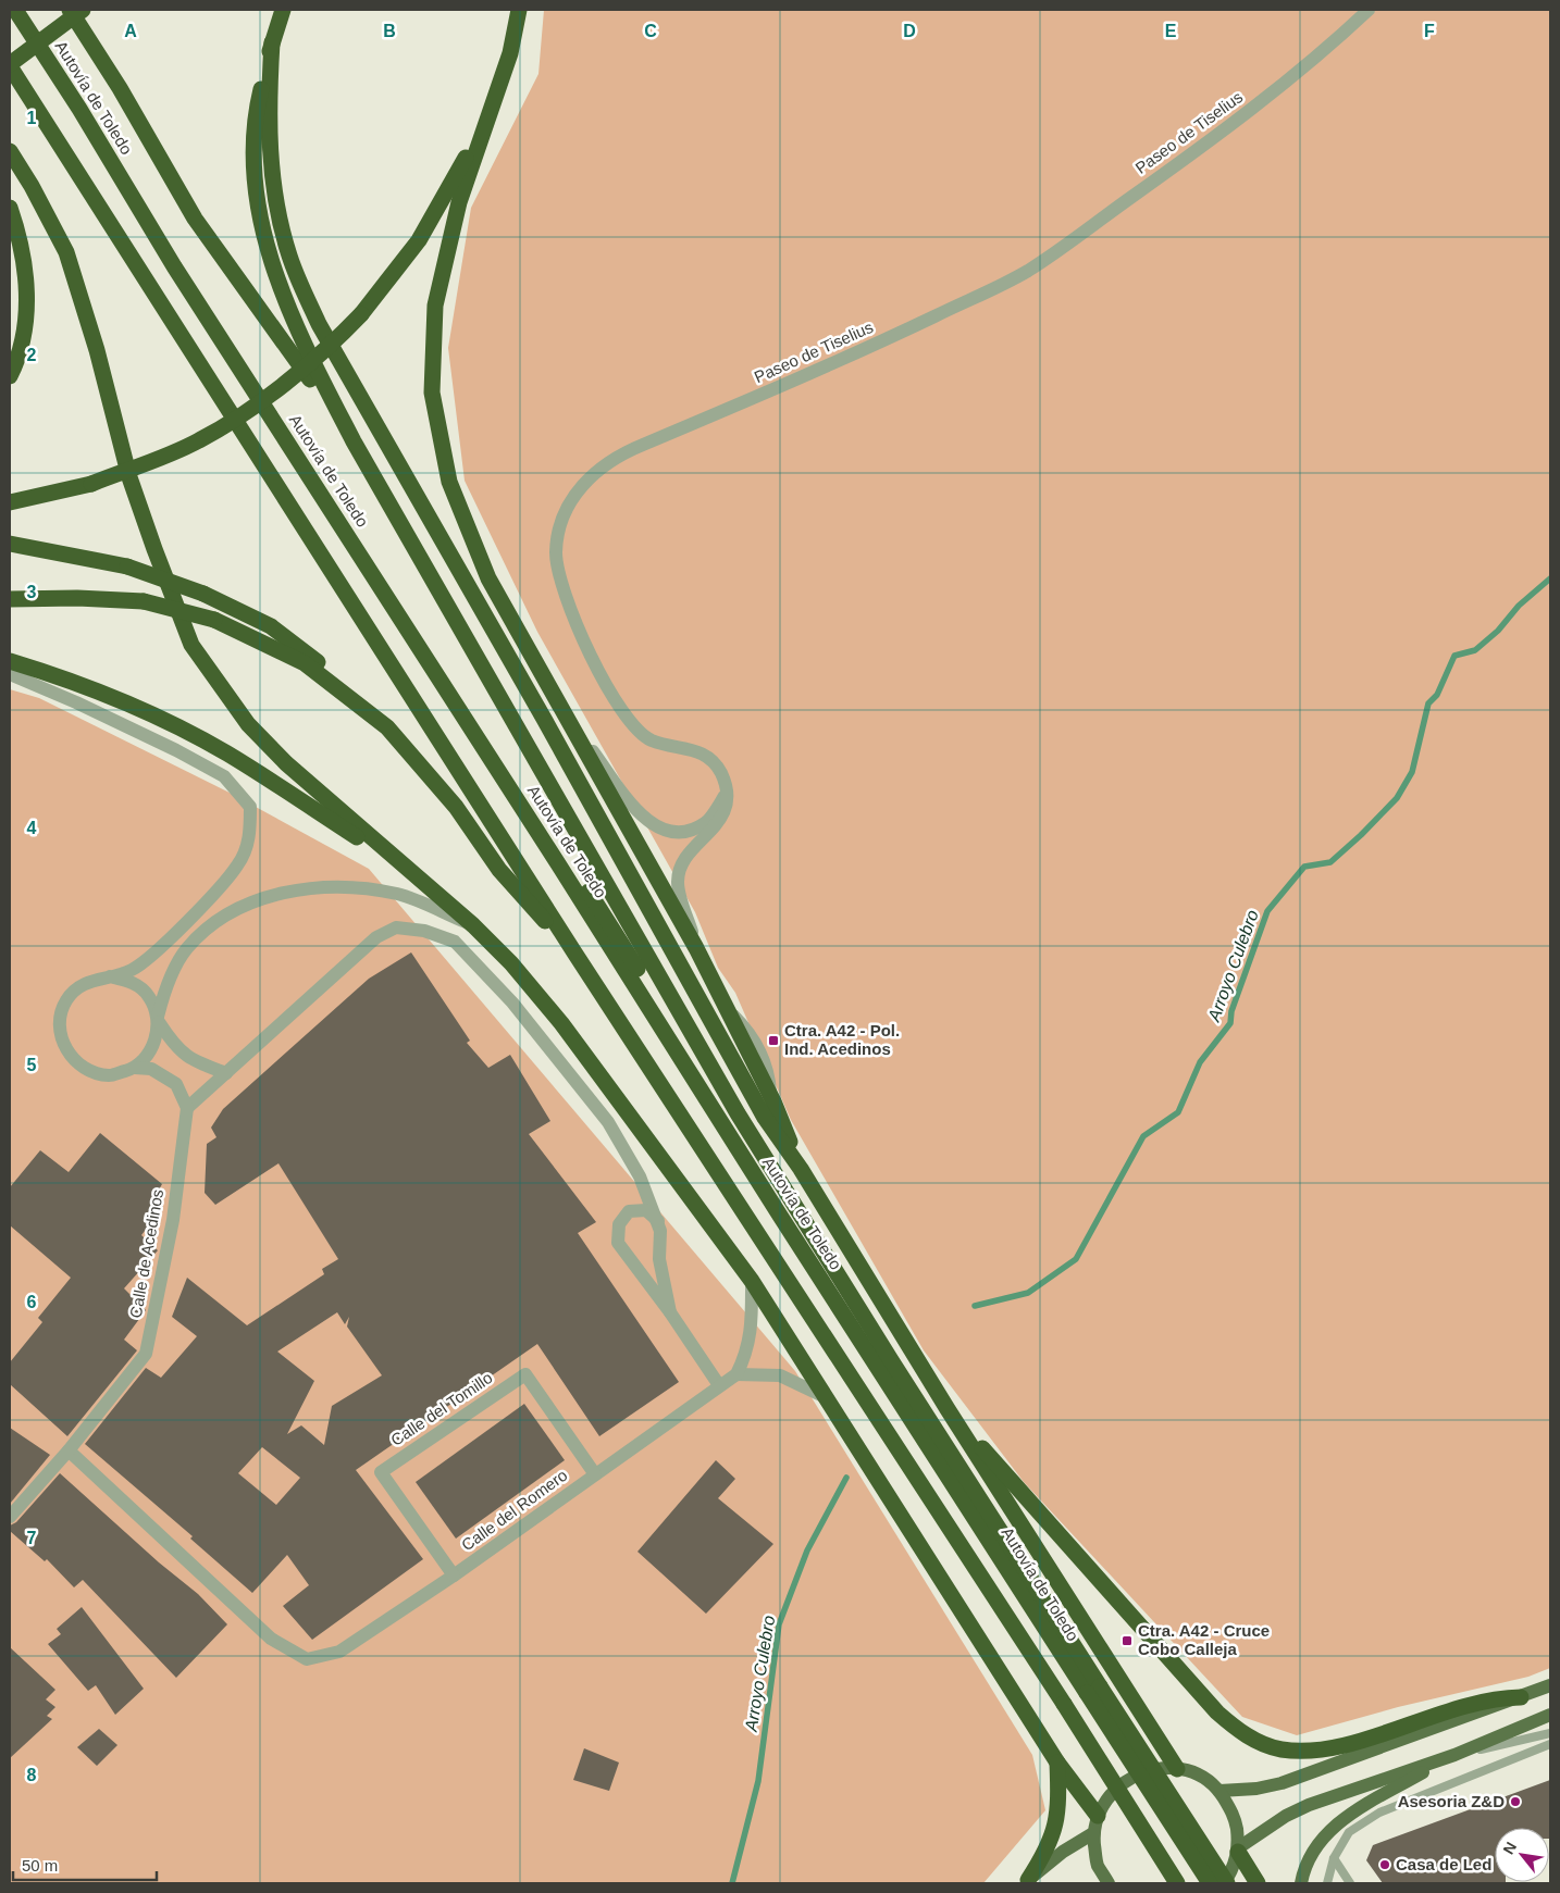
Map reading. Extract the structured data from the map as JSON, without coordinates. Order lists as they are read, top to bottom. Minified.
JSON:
{"streets":{"highway":["Autovía de Toledo"],"street":["Paseo de Tiselius","Calle de Acedinos","Calle del Tomillo","Calle del Romero"]},"crossings":[["Calle de Acedinos","Calle del Romero"],["Calle del Tomillo","Calle del Romero"]],"water":["Arroyo Culebro"],"places":{"transit":["Ctra. A42 - Pol. Ind. Acedinos","Ctra. A42 - Cruce Cobo Calleja"],"other":["Asesoria Z&D","Casa de Led"]},"scale_bar":"50 m","north":"top left","grid":{"columns":["A","B","C","D","E","F"],"rows":["1","2","3","4","5","6","7","8"]}}
